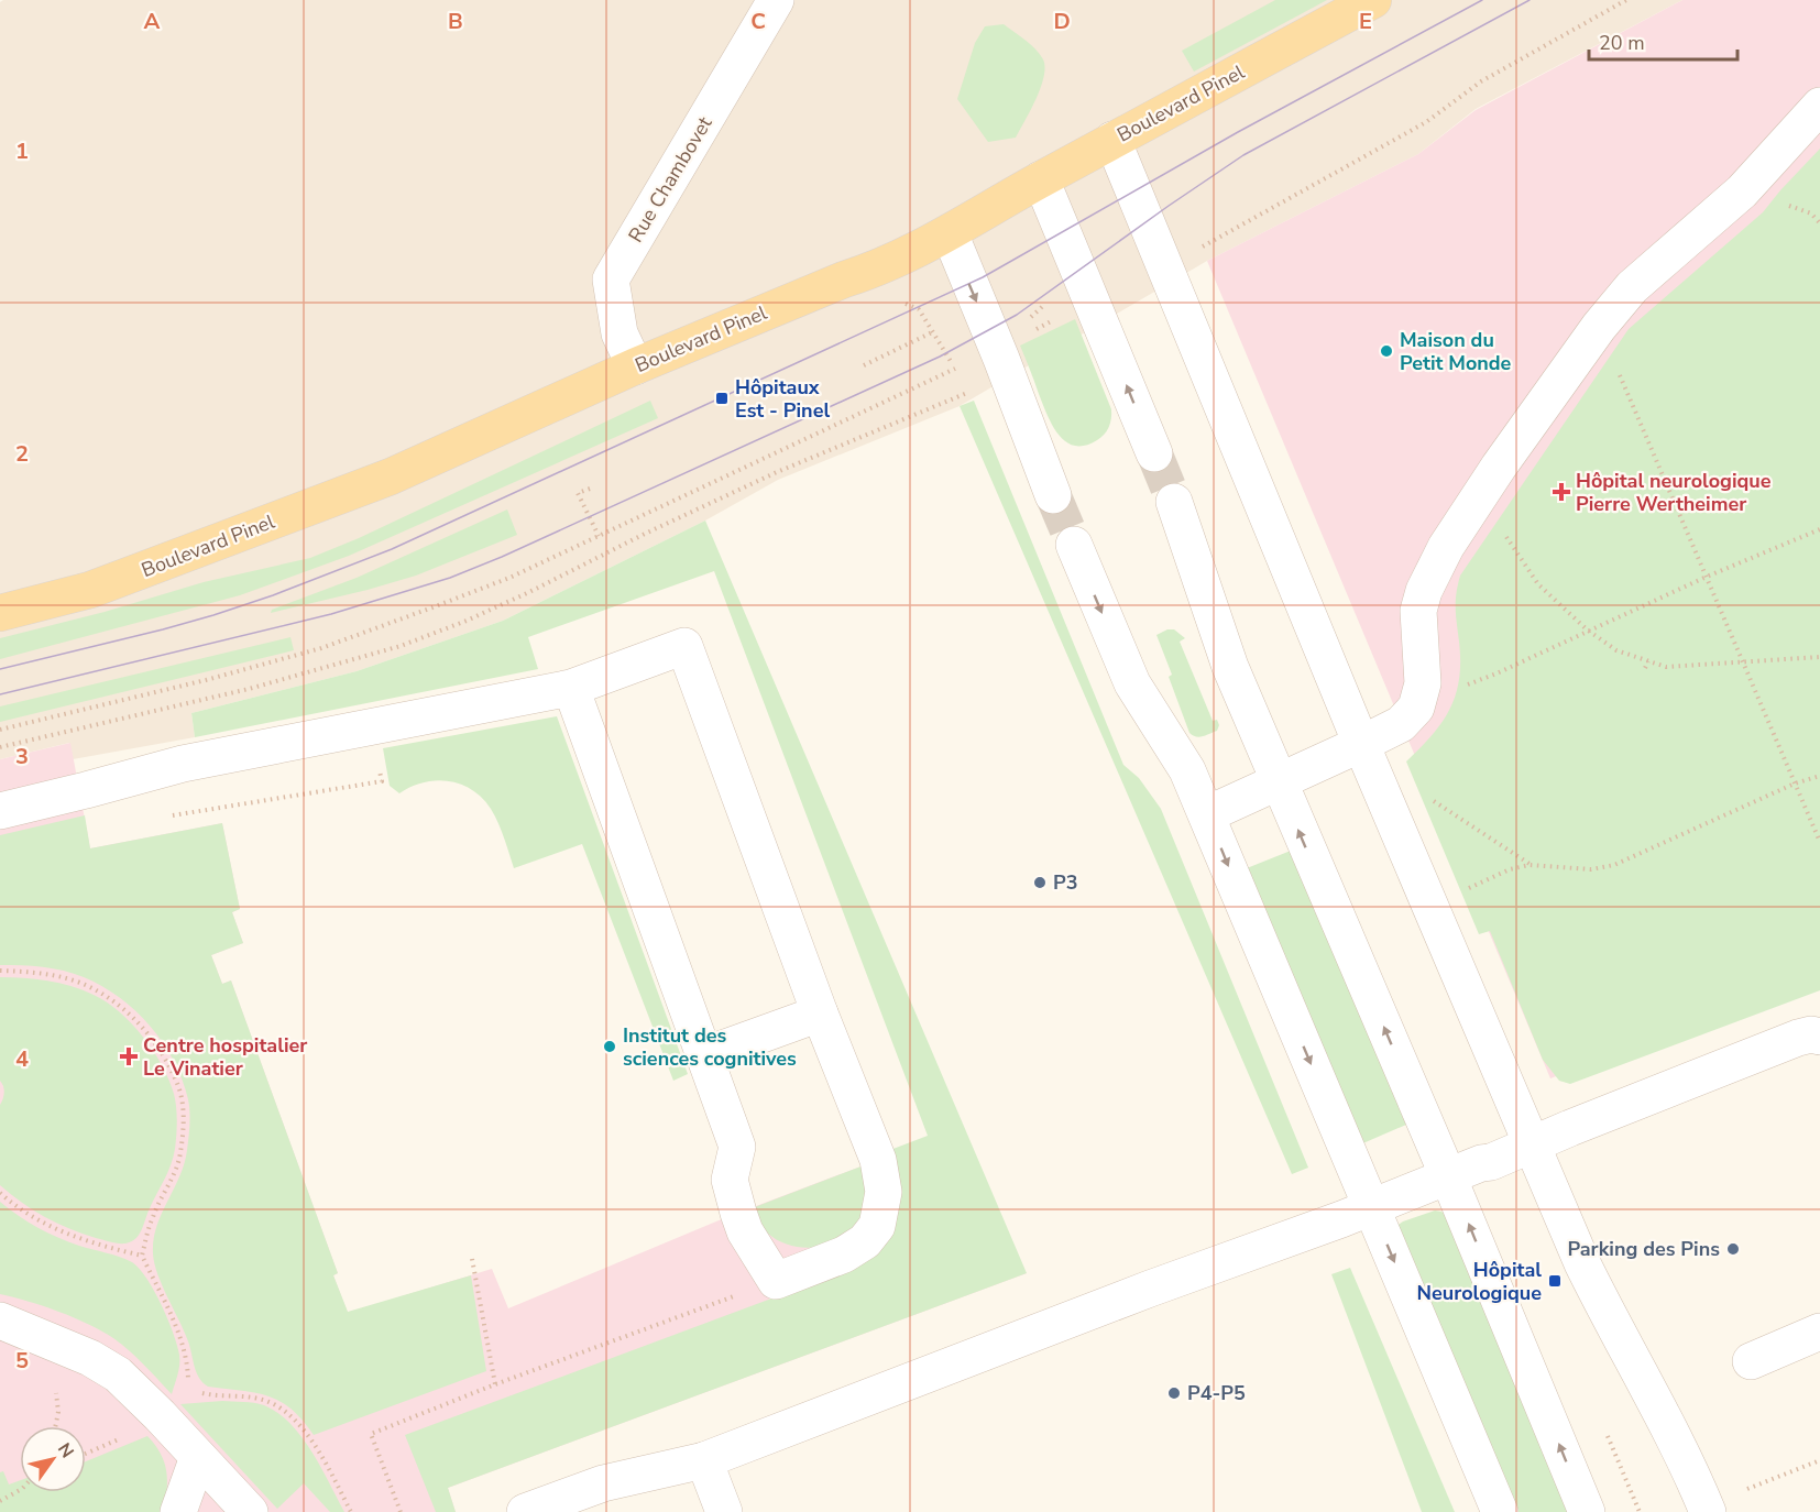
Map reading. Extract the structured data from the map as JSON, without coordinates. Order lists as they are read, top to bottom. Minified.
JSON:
{"streets":{"main road":["Boulevard Pinel"],"street":["Rue Chambovet"]},"crossings":[["Boulevard Pinel","Rue Chambovet"]],"places":{"other":["Maison du Petit Monde","P3","Institut des sciences cognitives","Parking des Pins","P4-P5"],"transit":["Hôpitaux Est - Pinel","Hôpital Neurologique"],"health":["Hôpital neurologique Pierre Wertheimer","Centre hospitalier Le Vinatier"]},"scale_bar":"20 m","north":"top right","grid":{"columns":["A","B","C","D","E"],"rows":["1","2","3","4","5"]}}
